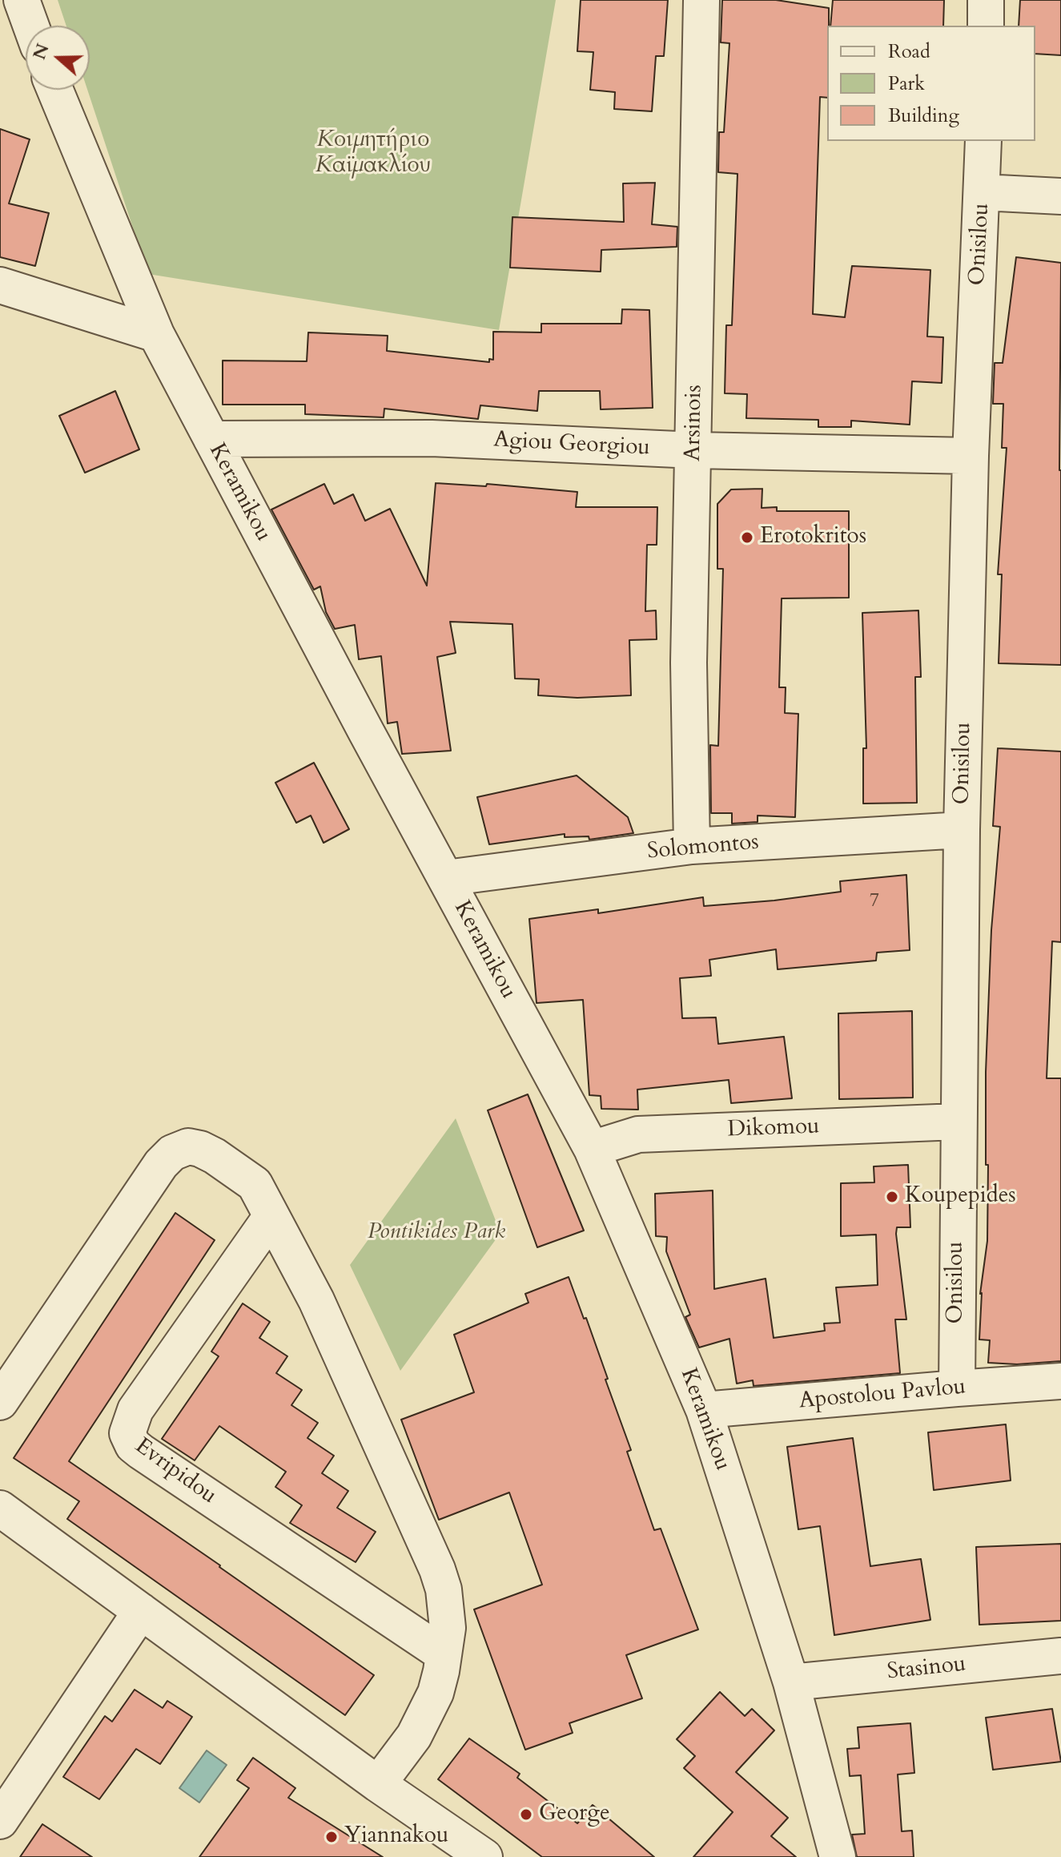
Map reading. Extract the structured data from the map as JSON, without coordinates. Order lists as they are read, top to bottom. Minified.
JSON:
{"streets":{"street":["Onisilou","Arsinois","Agiou Georgiou","Keramikou","Solomontos","Dikomou","Apostolou Pavlou","Evripidou","Stasinou"]},"crossings":[["Onisilou","Agiou Georgiou"],["Onisilou","Solomontos"],["Onisilou","Dikomou"],["Onisilou","Apostolou Pavlou"],["Arsinois","Agiou Georgiou"],["Arsinois","Solomontos"],["Agiou Georgiou","Keramikou"],["Keramikou","Solomontos"],["Keramikou","Dikomou"],["Keramikou","Apostolou Pavlou"],["Keramikou","Stasinou"]],"parks":["Κοιμητήριο Καϊμακλίου","Pontikides Park"],"places":["Erotokritos","Koupepides","George","Yiannakou"],"house_numbers":["7"],"legend":["Road","Park","Building"],"north":"left"}
